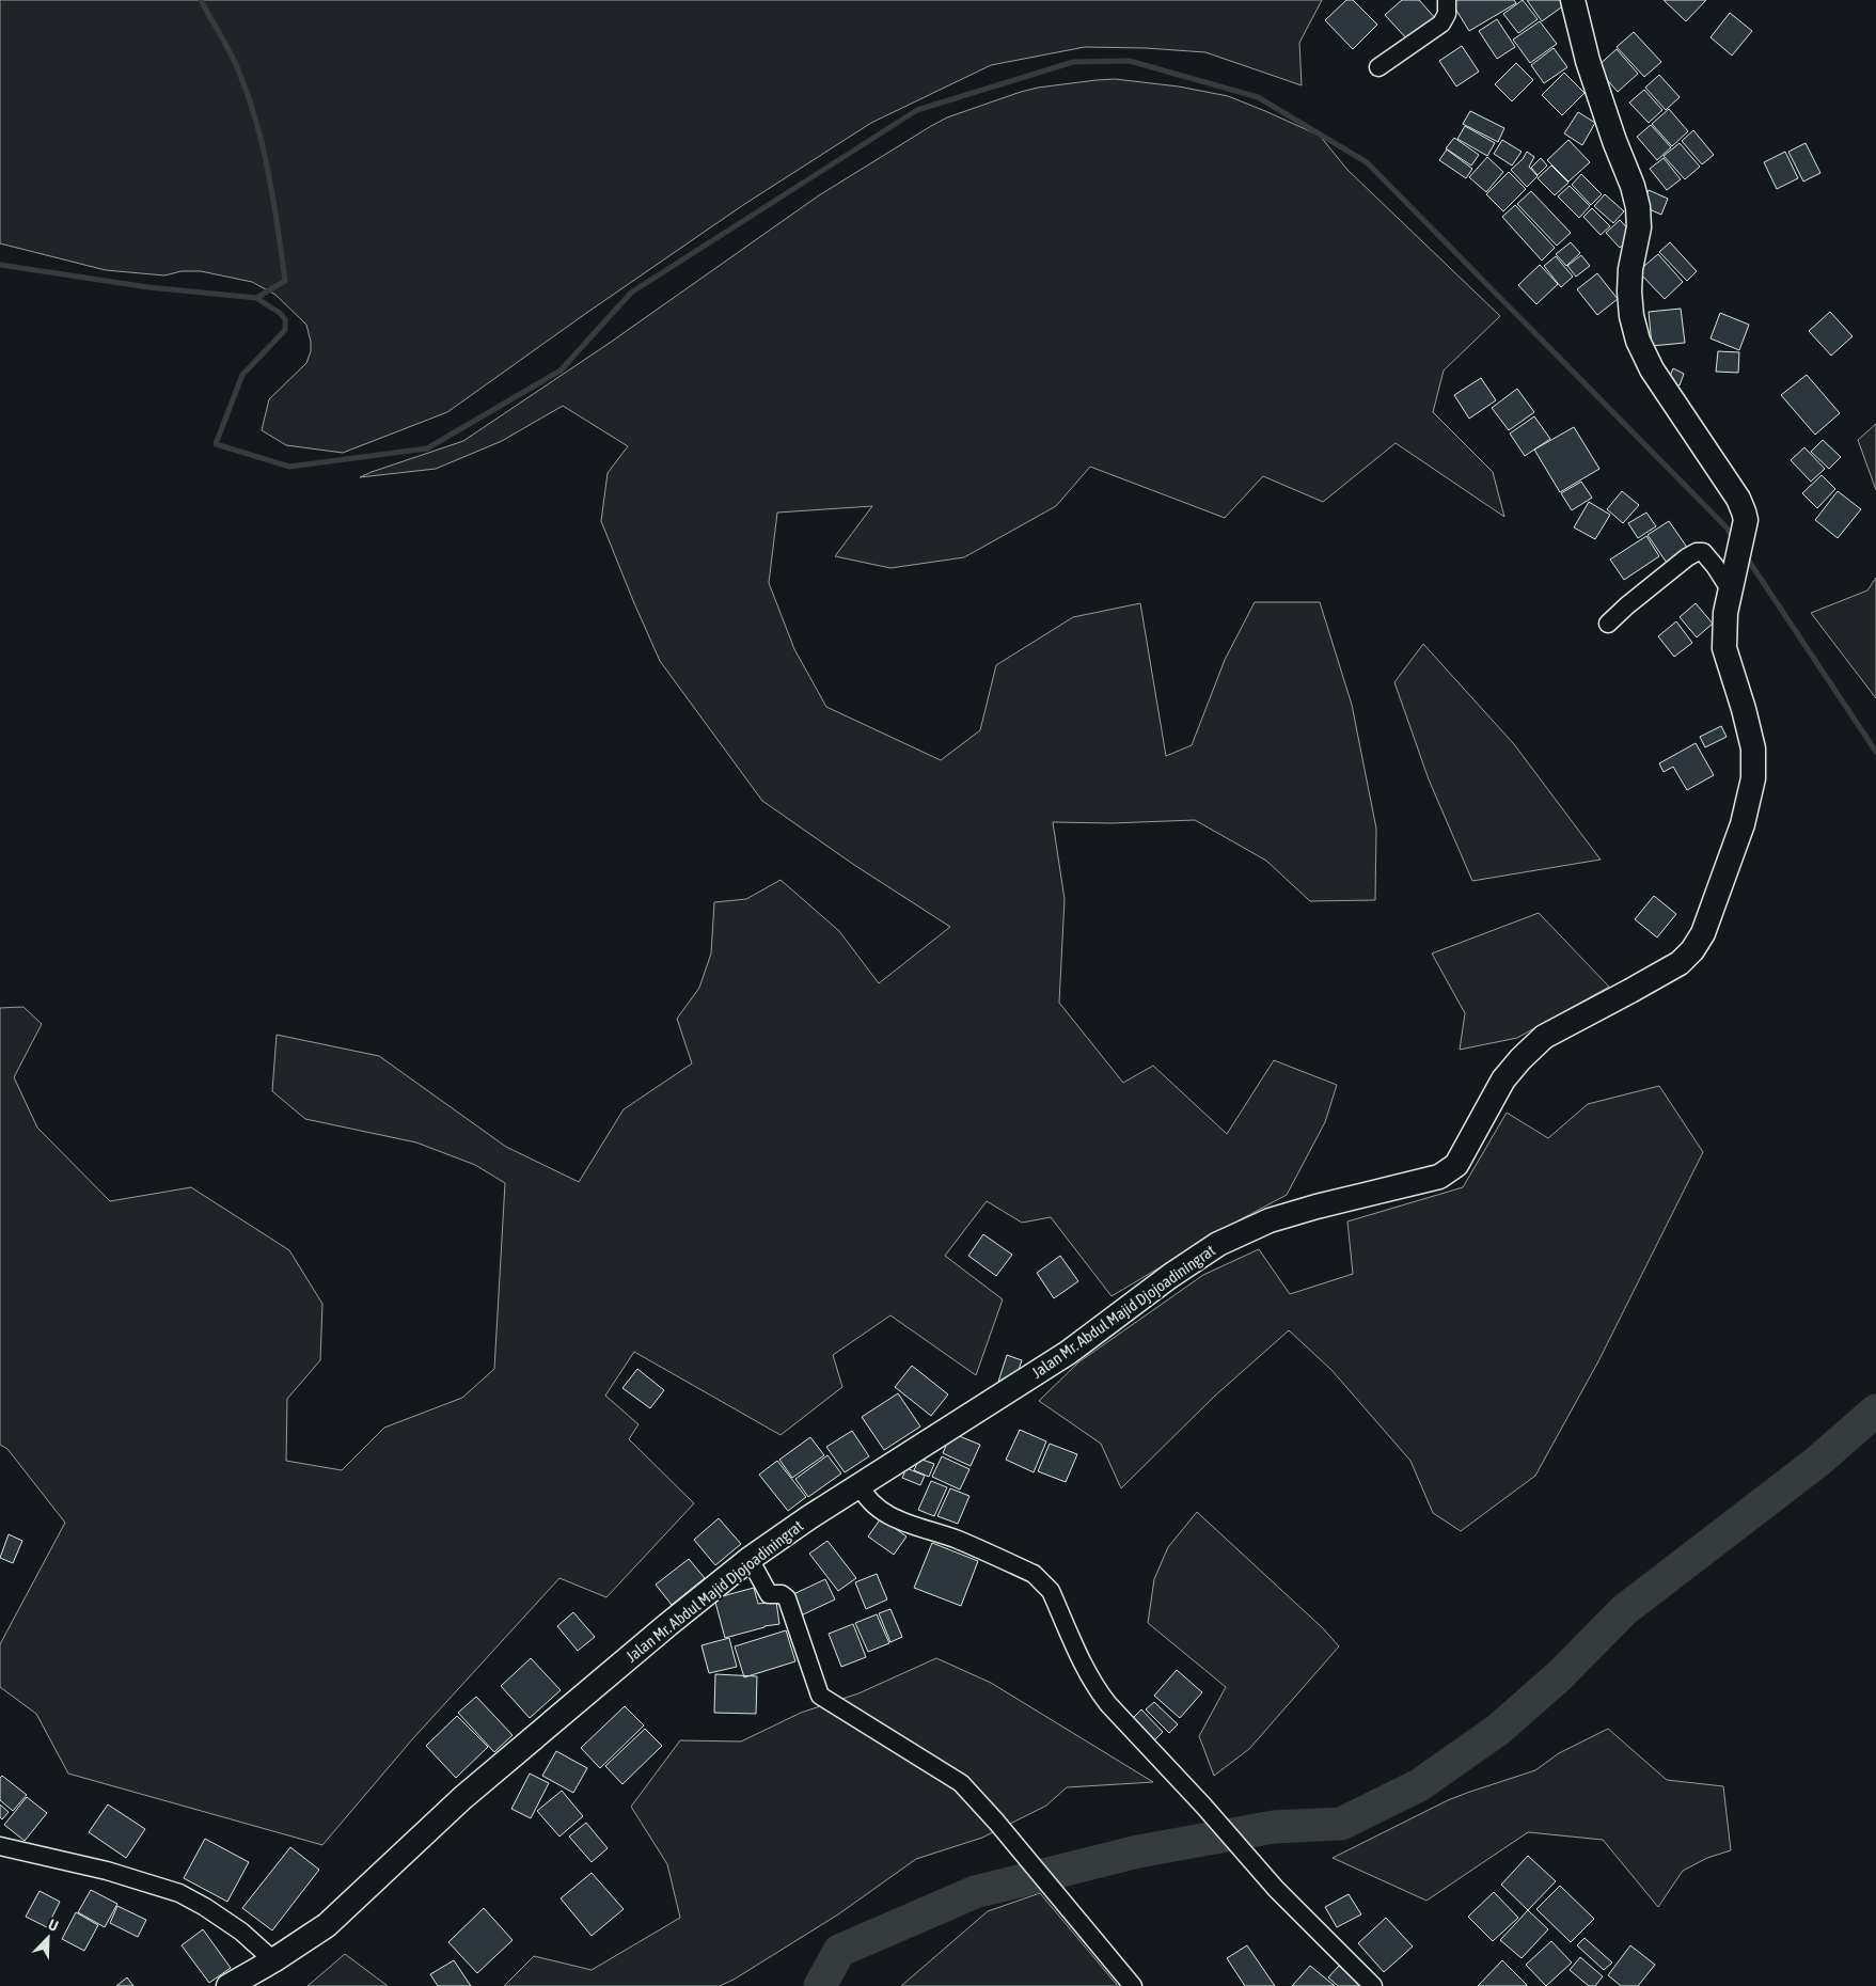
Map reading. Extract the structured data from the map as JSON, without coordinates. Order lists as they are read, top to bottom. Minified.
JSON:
{"streets":{"street":["Jalan Mr. Abdul Majid Djojoadiningrat"]},"north":"top right"}
